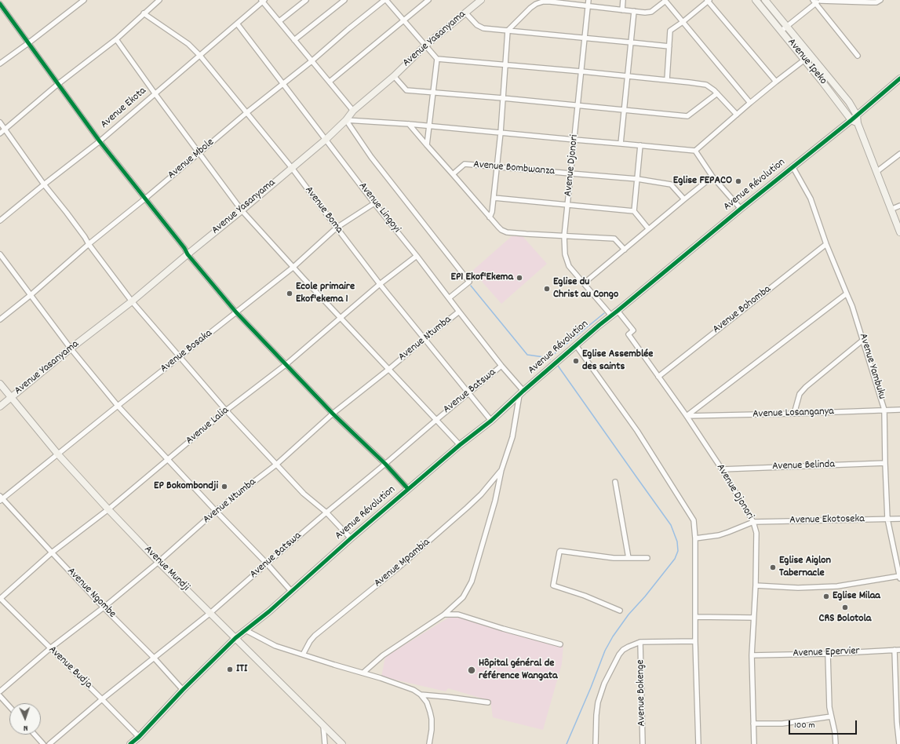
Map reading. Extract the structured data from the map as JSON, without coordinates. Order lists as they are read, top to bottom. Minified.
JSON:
{"streets":{"street":["Avenue Yasanyama","Avenue Ipeko","Avenue Ekota","Avenue Mbole","Avenue Djonori","Avenue Bombwanza","Avenue Révolution","Avenue Lingoyi","Avenue Boma","Avenue Bohomba","Avenue Ntumba","Avenue Bosaka","Avenue Yambuku","Avenue Batswa","Avenue Losanganya","Avenue Lalia","Avenue Belinda","Avenue Ekotoseka","Avenue Mpambia","Avenue Mundji","Avenue Ngombe","Avenue Epervier","Avenue Budja","Avenue Bokenge"]},"crossings":[["Avenue Yasanyama","Avenue Lingoyi"],["Avenue Yasanyama","Avenue Boma"],["Avenue Yasanyama","Avenue Mundji"],["Avenue Ipeko","Avenue Révolution"],["Avenue Ekota","Avenue Lingoyi"],["Avenue Ekota","Avenue Boma"],["Avenue Mbole","Avenue Lingoyi"],["Avenue Mbole","Avenue Boma"],["Avenue Djonori","Avenue Bombwanza"],["Avenue Djonori","Avenue Révolution"],["Avenue Djonori","Avenue Bohomba"],["Avenue Djonori","Avenue Losanganya"],["Avenue Djonori","Avenue Belinda"],["Avenue Djonori","Avenue Ekotoseka"],["Avenue Djonori","Avenue Epervier"],["Avenue Révolution","Avenue Lingoyi"],["Avenue Révolution","Avenue Boma"],["Avenue Révolution","Avenue Yambuku"],["Avenue Révolution","Avenue Mundji"],["Avenue Révolution","Avenue Ngombe"],["Avenue Révolution","Avenue Budja"],["Avenue Lingoyi","Avenue Ntumba"],["Avenue Lingoyi","Avenue Bosaka"],["Avenue Lingoyi","Avenue Batswa"],["Avenue Lingoyi","Avenue Lalia"],["Avenue Boma","Avenue Ntumba"],["Avenue Boma","Avenue Bosaka"],["Avenue Boma","Avenue Batswa"],["Avenue Boma","Avenue Lalia"],["Avenue Bohomba","Avenue Yambuku"],["Avenue Ntumba","Avenue Mundji"],["Avenue Ntumba","Avenue Ngombe"],["Avenue Ntumba","Avenue Budja"],["Avenue Bosaka","Avenue Mundji"],["Avenue Bosaka","Avenue Ngombe"],["Avenue Yambuku","Avenue Losanganya"],["Avenue Yambuku","Avenue Belinda"],["Avenue Yambuku","Avenue Ekotoseka"],["Avenue Batswa","Avenue Mundji"],["Avenue Batswa","Avenue Ngombe"],["Avenue Batswa","Avenue Budja"],["Avenue Lalia","Avenue Mundji"],["Avenue Lalia","Avenue Ngombe"],["Avenue Lalia","Avenue Budja"]],"places":["Eglise FEPACO","EP1 Ekof'Ekema","Eglise du Christ au Congo","Ecole primaire Ekof'ekema 1","Eglise Assemblée des saints","EP Bokombondji","Eglise Aiglon Tabernacle","Eglise Milaa","CRS Bolotola","ITI","Hôpital général de référence Wangata"],"scale_bar":"100 m","north":"bottom"}
